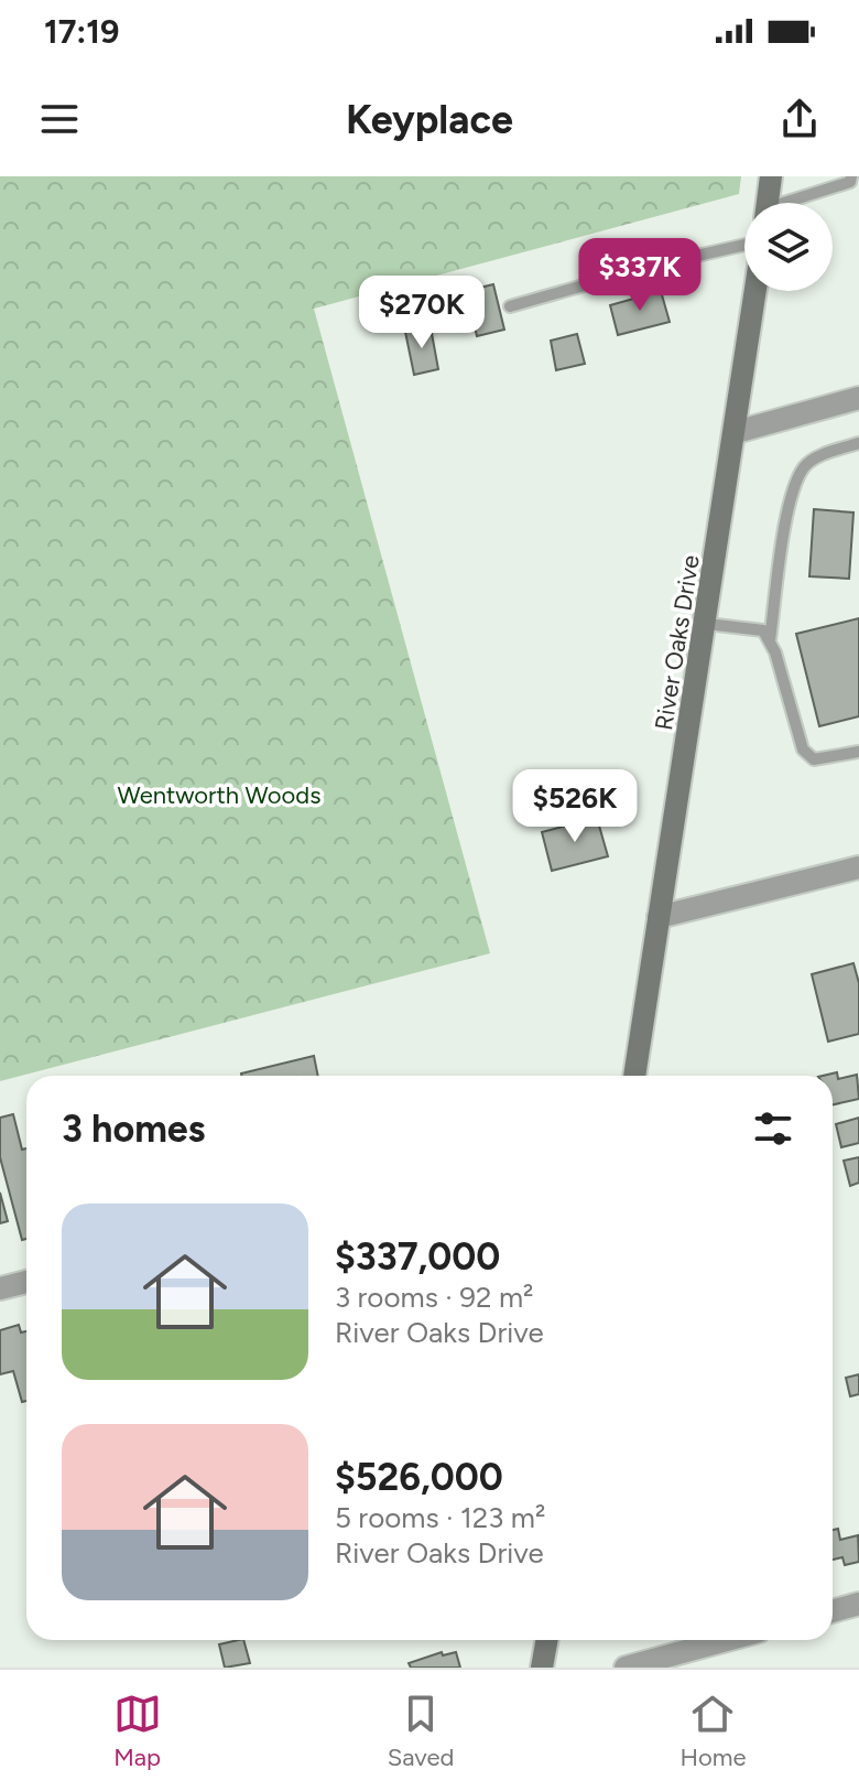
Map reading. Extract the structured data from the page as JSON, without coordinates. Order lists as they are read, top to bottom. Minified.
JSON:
{"streets":{"main road":["River Oaks Drive"]},"parks":["Wentworth Woods"],"page":{"status":"17:19","header":"Keyplace","price":["$337K","$270K","$526K"],"heading":"3 homes","list":[{"name":"$337,000","note":"3 rooms · 92 m² · River Oaks Drive"},{"name":"$526,000","note":"5 rooms · 123 m² · River Oaks Drive"}],"tabs":["Map","Saved","Home"]}}
